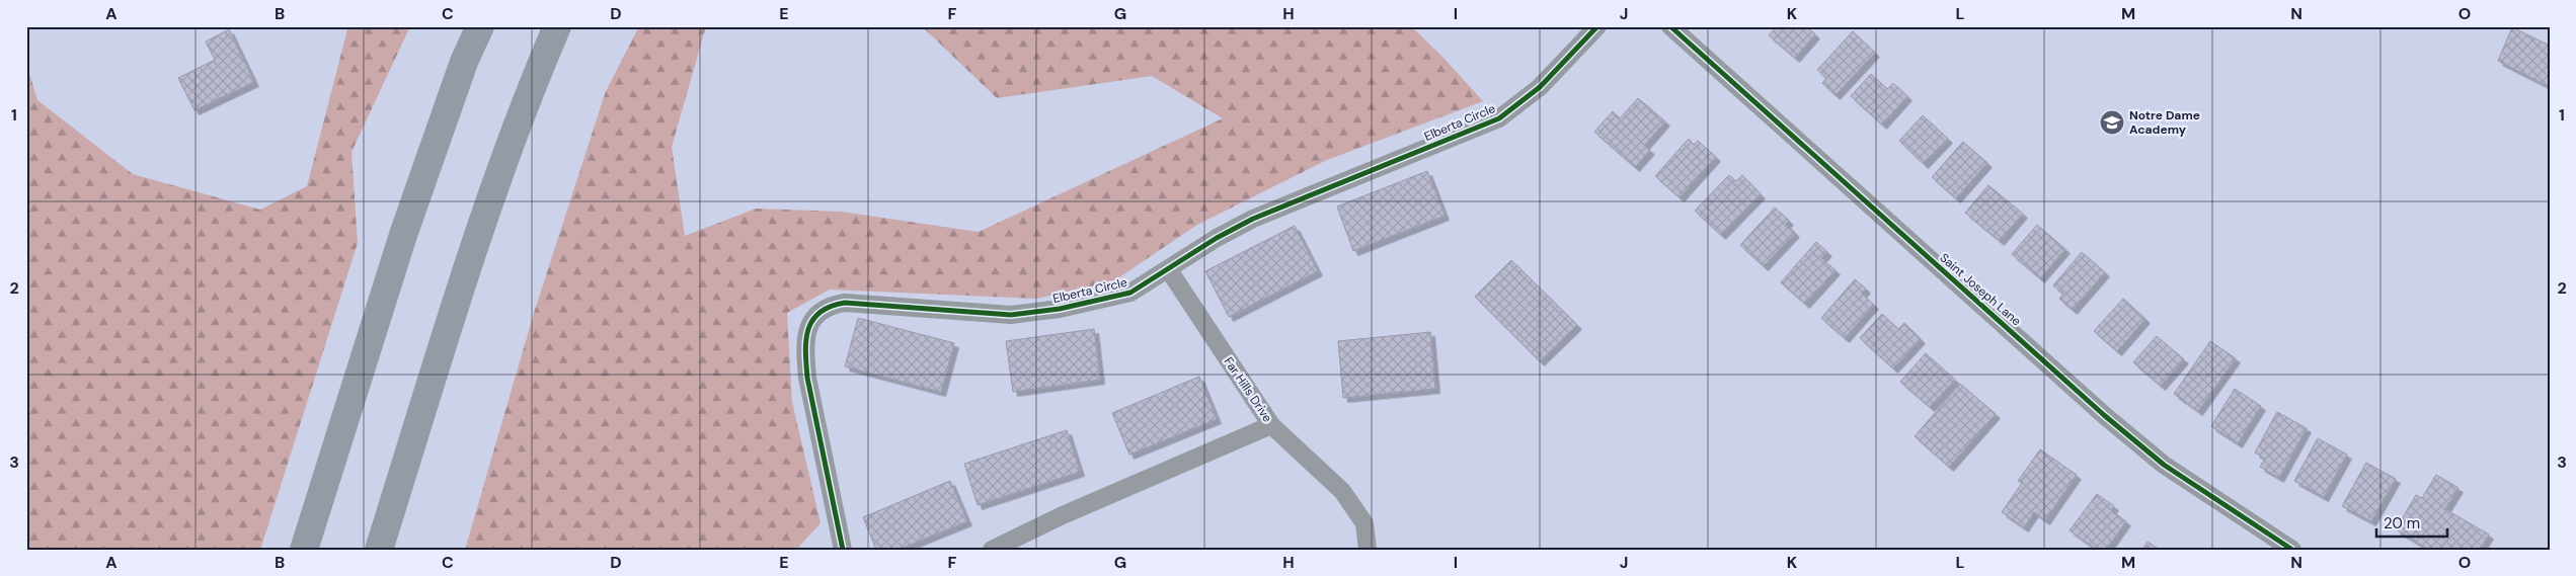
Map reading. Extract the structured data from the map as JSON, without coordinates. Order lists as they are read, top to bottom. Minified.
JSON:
{"streets":{"street":["Elberta Circle","Saint Joseph Lane","Far Hills Drive"]},"crossings":[["Elberta Circle","Far Hills Drive"]],"places":{"school or university":["Notre Dame Academy"]},"scale_bar":"20 m","grid":{"columns":["A","B","C","D","E","F","G","H","I","J","K","L","M","N","O"],"rows":["1","2","3"]}}
